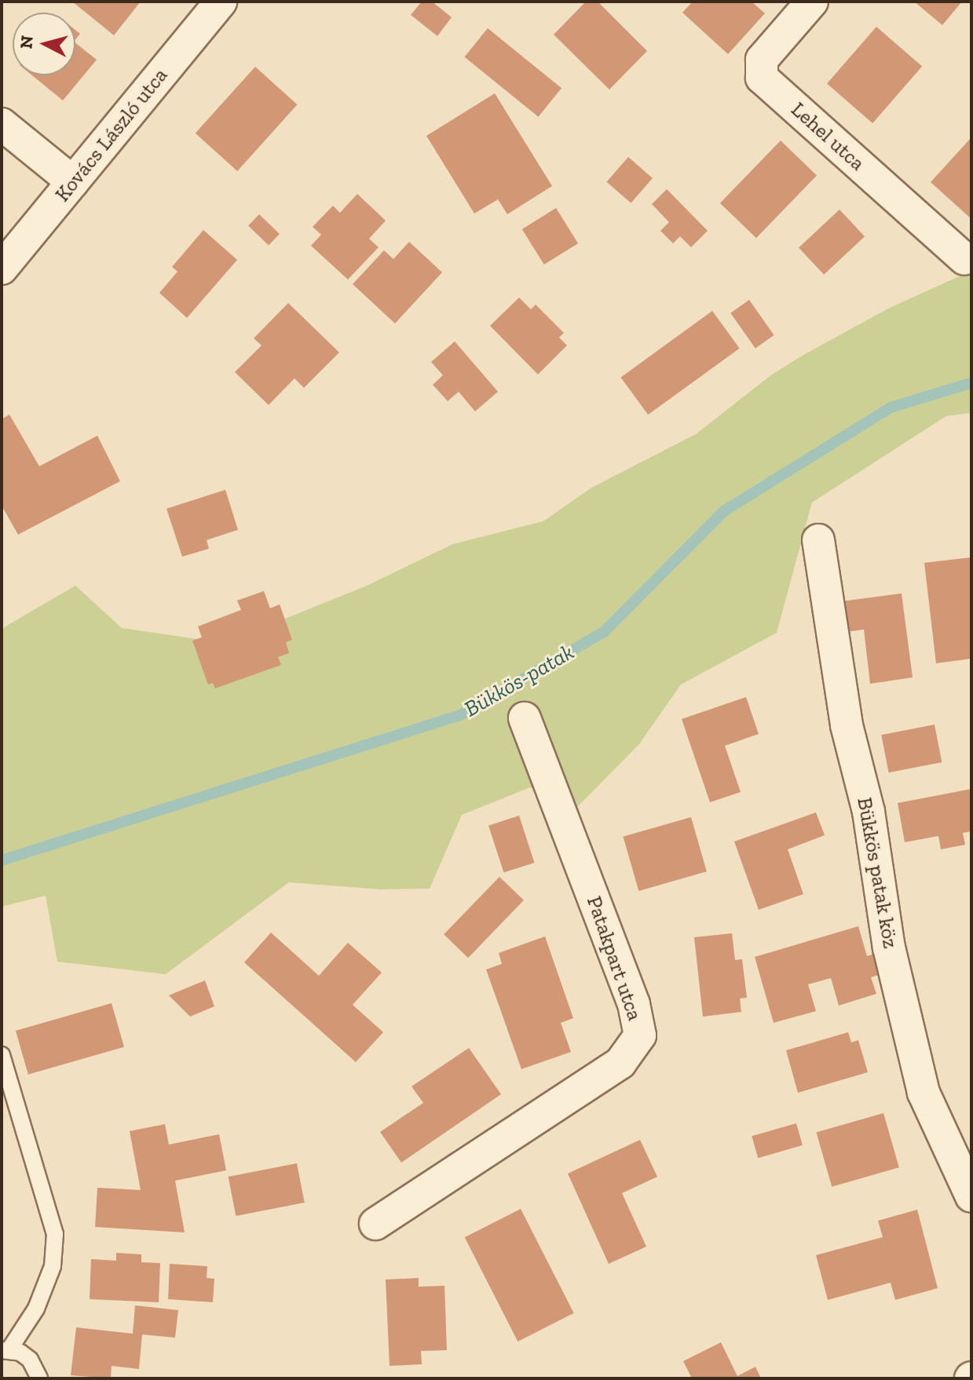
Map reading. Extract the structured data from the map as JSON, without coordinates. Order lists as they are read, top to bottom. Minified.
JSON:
{"streets":{"street":["Kovács László utca","Lehel utca","Bükkös patak köz","Patakpart utca"]},"water":["Bükkös-patak"],"north":"left"}
